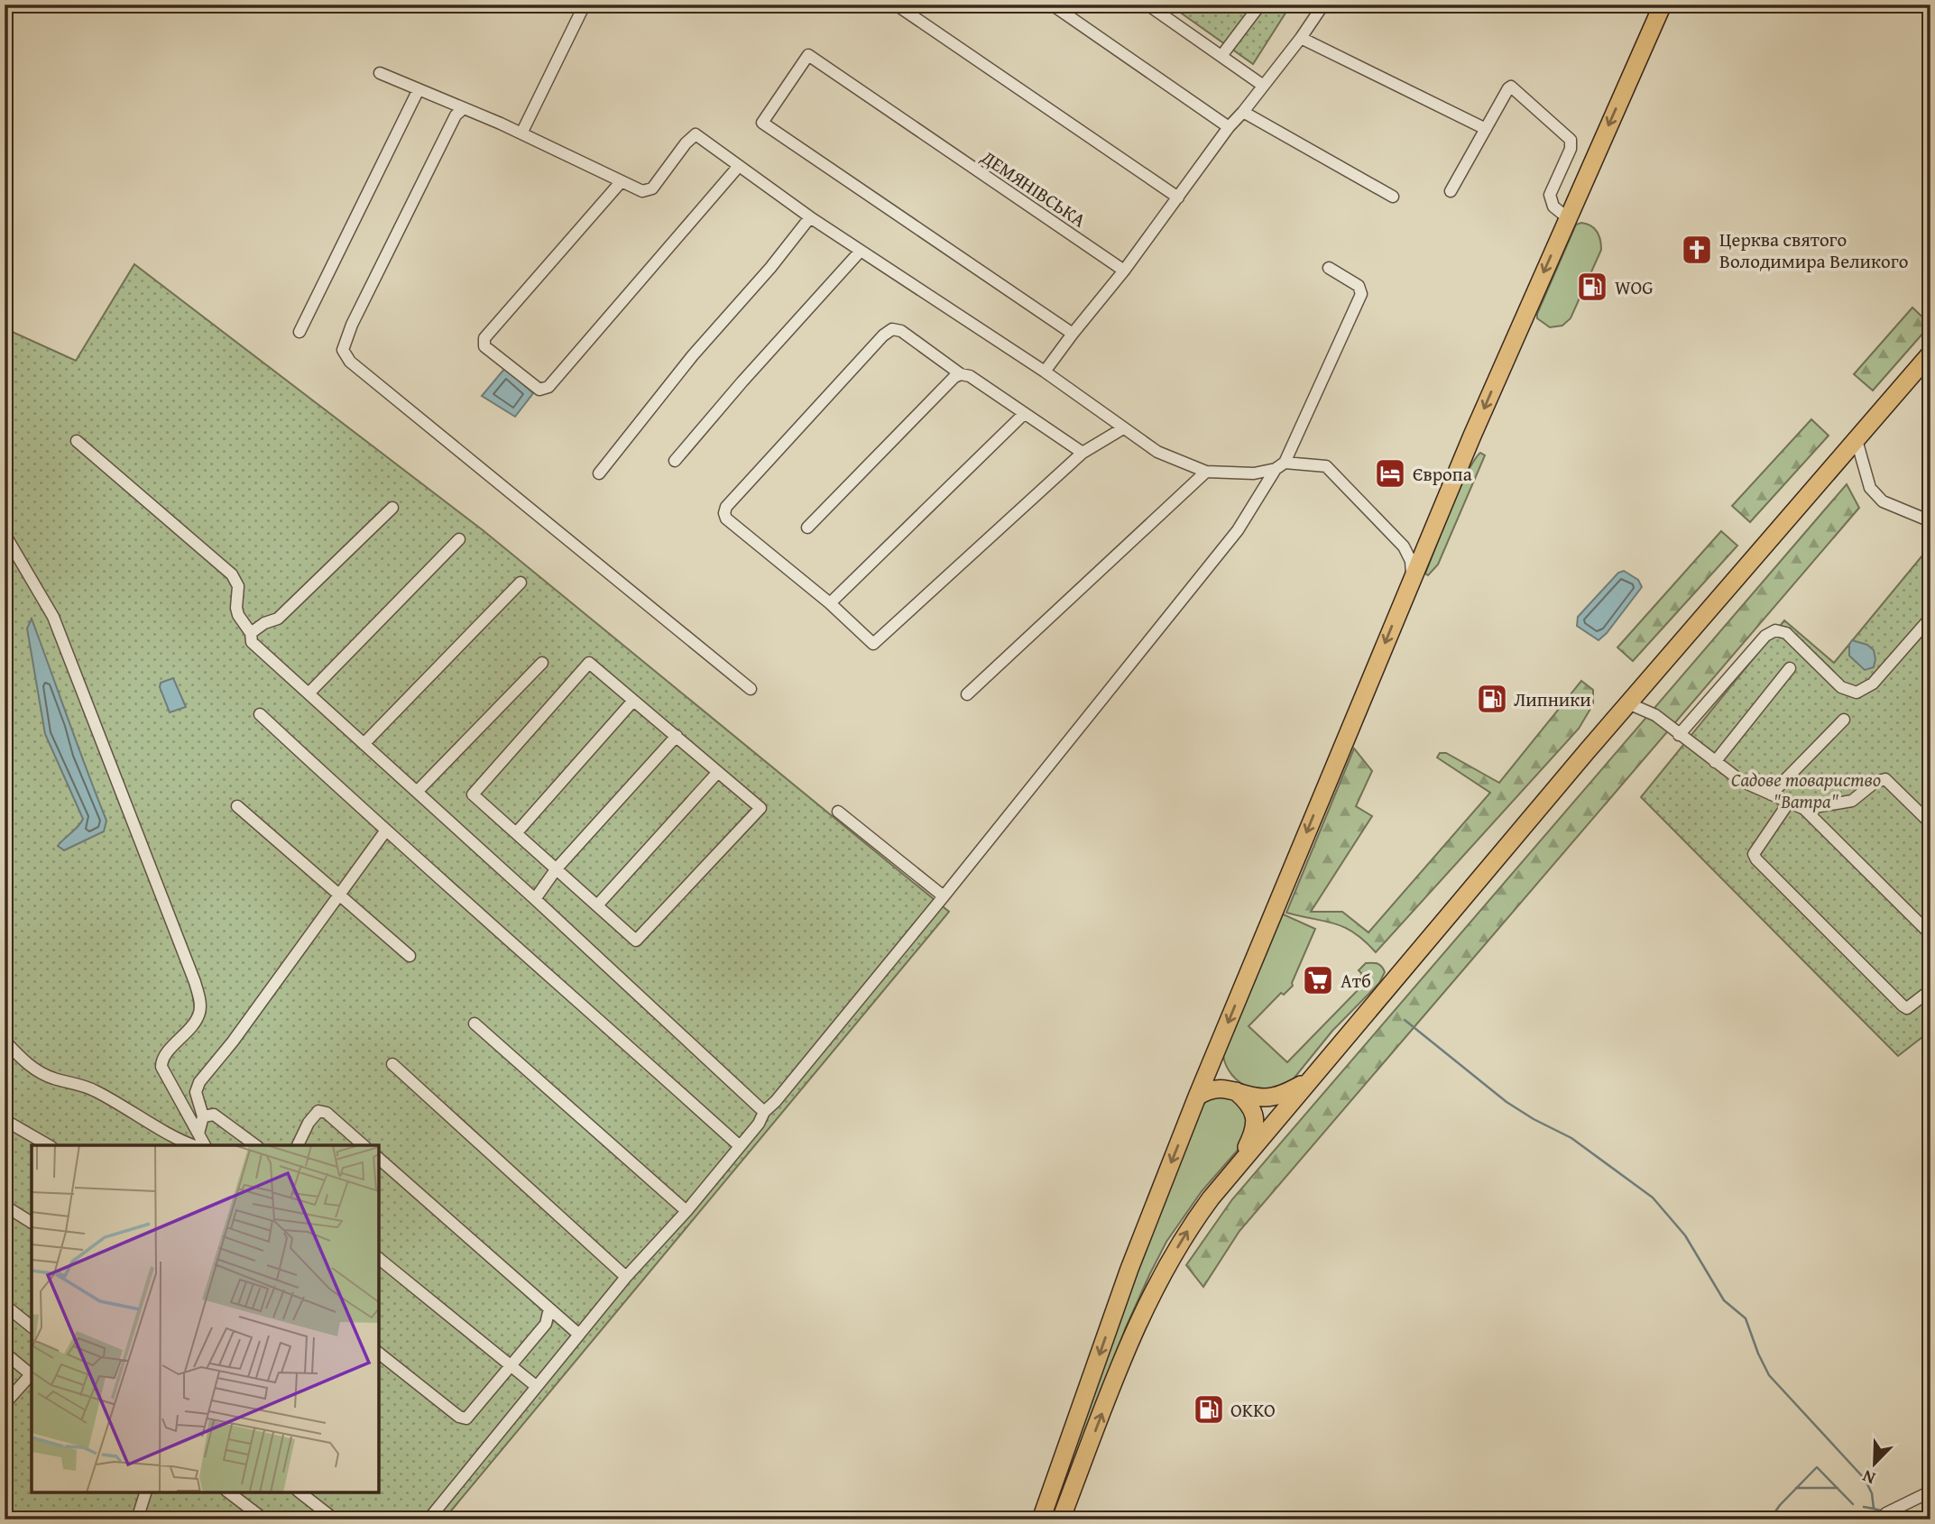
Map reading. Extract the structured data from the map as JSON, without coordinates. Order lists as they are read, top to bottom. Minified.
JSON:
{"streets":{"street":["ДЕМЯНІВСЬКА"]},"parks":["Садове товариство \"Ватра\""],"places":{"church":["Церква святого Володимира Великого"],"fuel station":["WOG","Липники","OKKO"],"hotel":["Європа"],"supermarket":["Атб"]},"north":"bottom left"}
